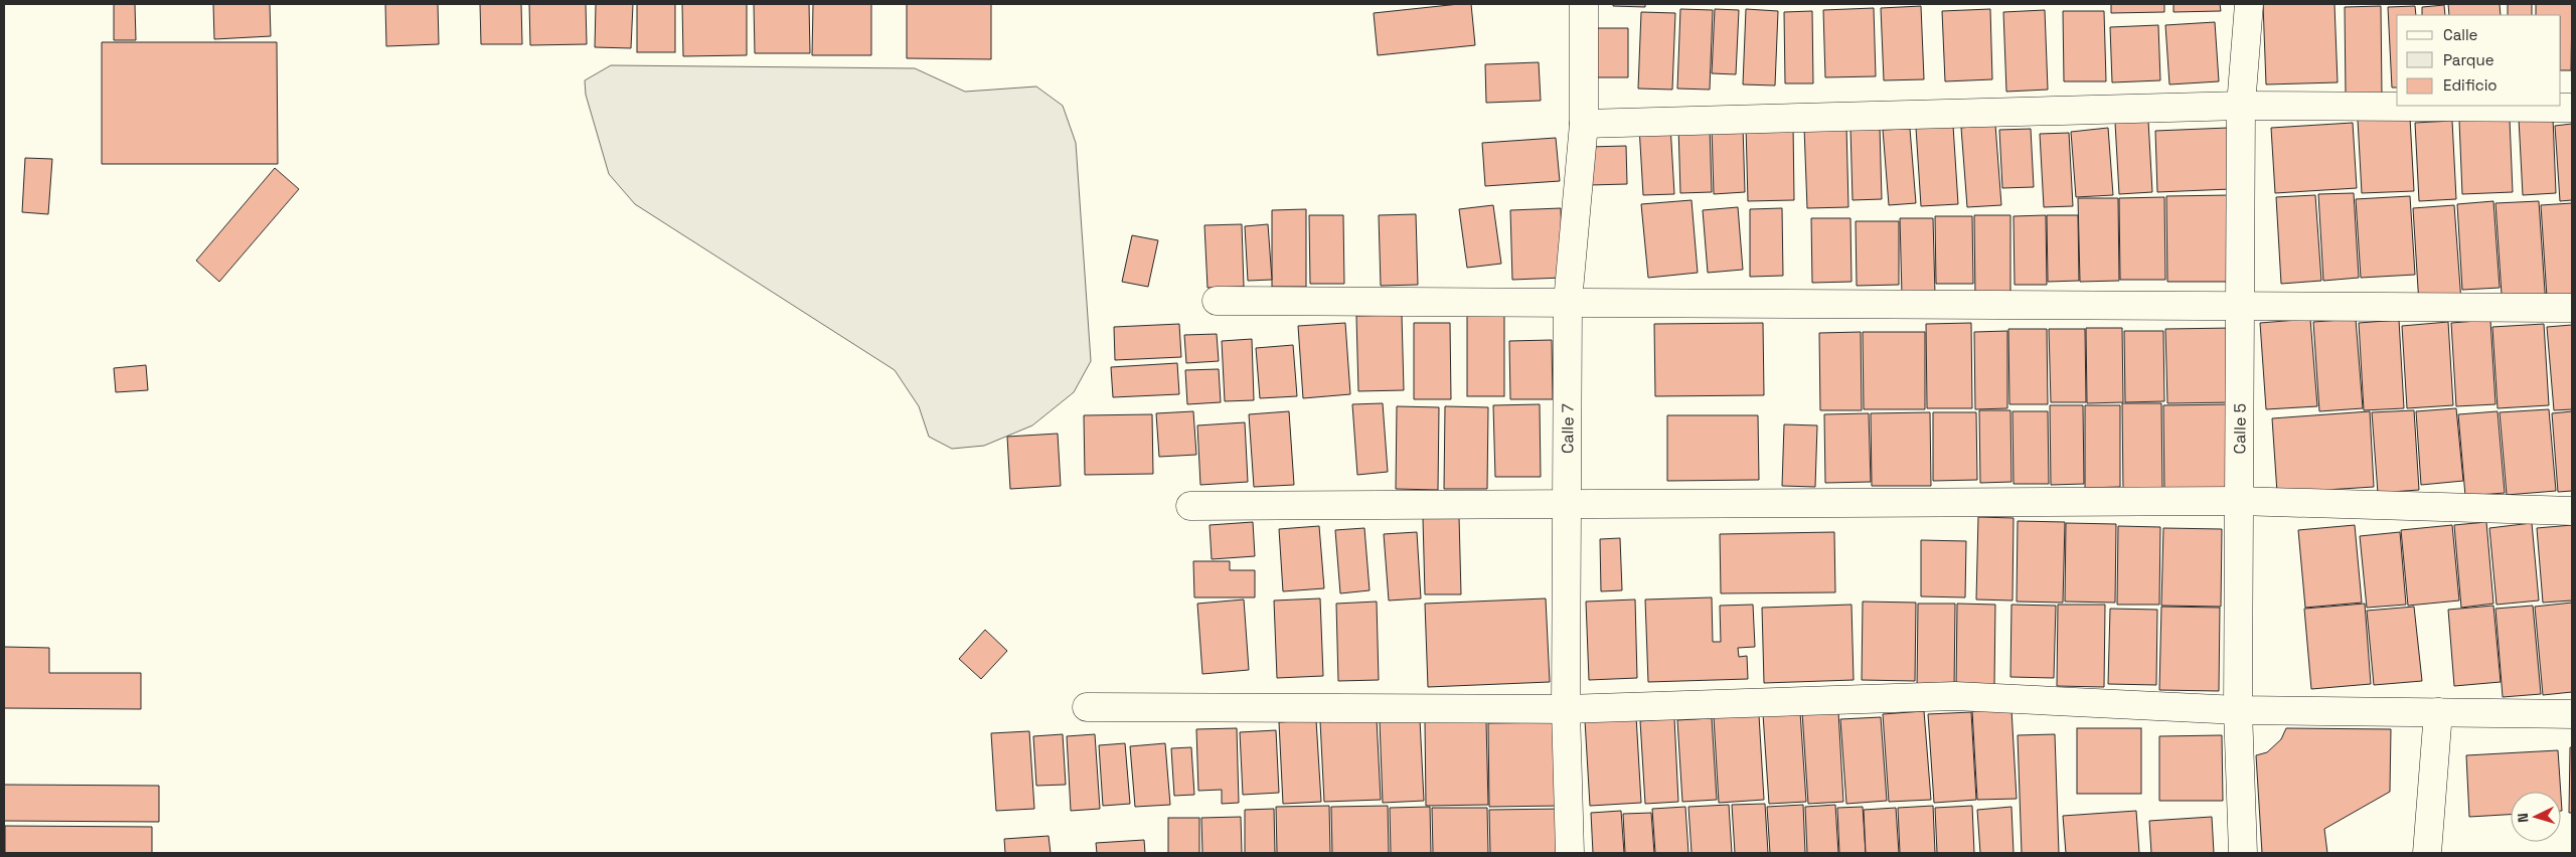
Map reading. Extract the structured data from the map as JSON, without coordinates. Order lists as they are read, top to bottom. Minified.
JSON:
{"streets":{"street":["Calle 7","Calle 5"]},"legend":["Calle","Parque","Edificio"],"north":"left"}
